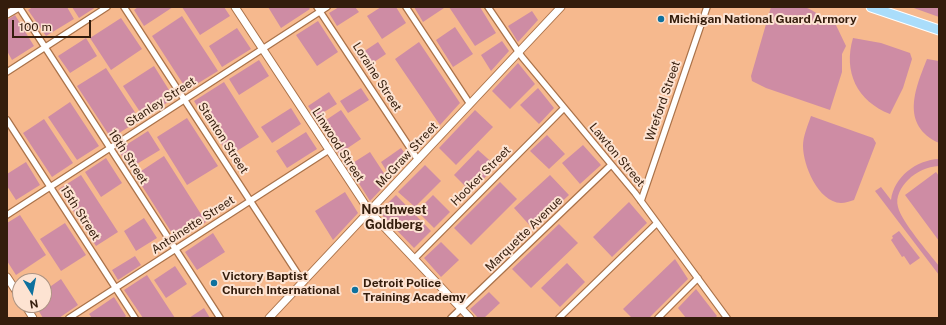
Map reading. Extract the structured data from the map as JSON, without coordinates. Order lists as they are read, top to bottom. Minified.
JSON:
{"streets":{"street":["Loraine Street","Wreford Street","Stanley Street","Stanton Street","Linwood Street","McGraw Street","Lawton Street","16th Street","Hooker Street","15th Street","Antoinette Street","Marquette Avenue"]},"crossings":[["Loraine Street","Stanley Street"],["Loraine Street","McGraw Street"],["Wreford Street","Lawton Street"],["Stanley Street","Stanton Street"],["Stanley Street","Linwood Street"],["Stanley Street","16th Street"],["Stanley Street","15th Street"],["Stanton Street","McGraw Street"],["Stanton Street","Antoinette Street"],["Linwood Street","McGraw Street"],["Linwood Street","Hooker Street"],["Linwood Street","Antoinette Street"],["Linwood Street","Marquette Avenue"],["McGraw Street","Lawton Street"],["Lawton Street","Hooker Street"],["Lawton Street","Marquette Avenue"],["16th Street","Antoinette Street"],["15th Street","Antoinette Street"]],"districts":["Northwest Goldberg"],"places":["Michigan National Guard Armory","Victory Baptist Church International","Detroit Police Training Academy"],"scale_bar":"100 m","north":"bottom"}
